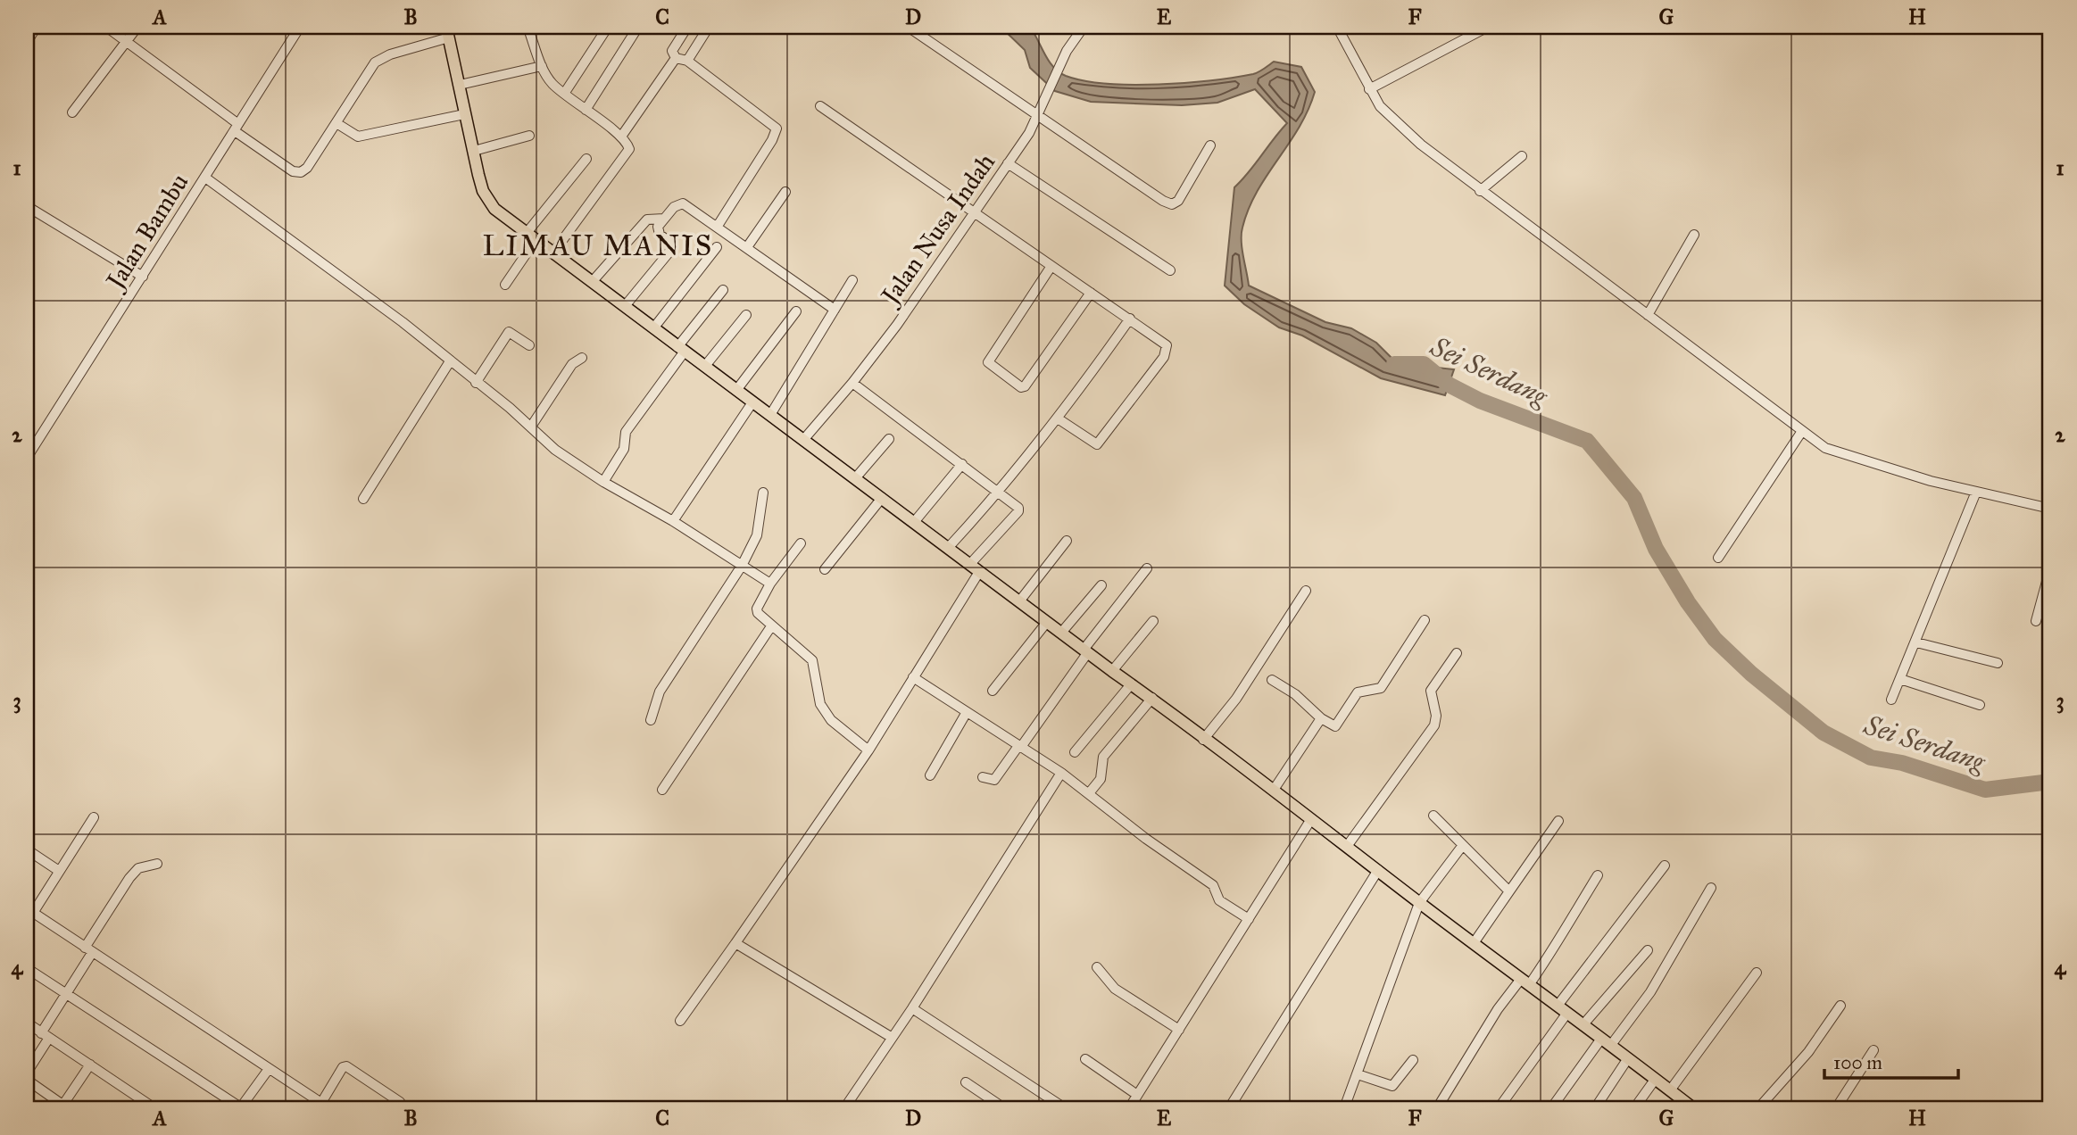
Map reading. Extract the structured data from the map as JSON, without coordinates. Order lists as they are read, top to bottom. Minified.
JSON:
{"streets":{"street":["Jalan Nusa Indah","Jalan Bambu"]},"districts":["LIMAU MANIS"],"water":["Sei Serdang"],"scale_bar":"100 m","grid":{"columns":["A","B","C","D","E","F","G","H"],"rows":["1","2","3","4"]}}
